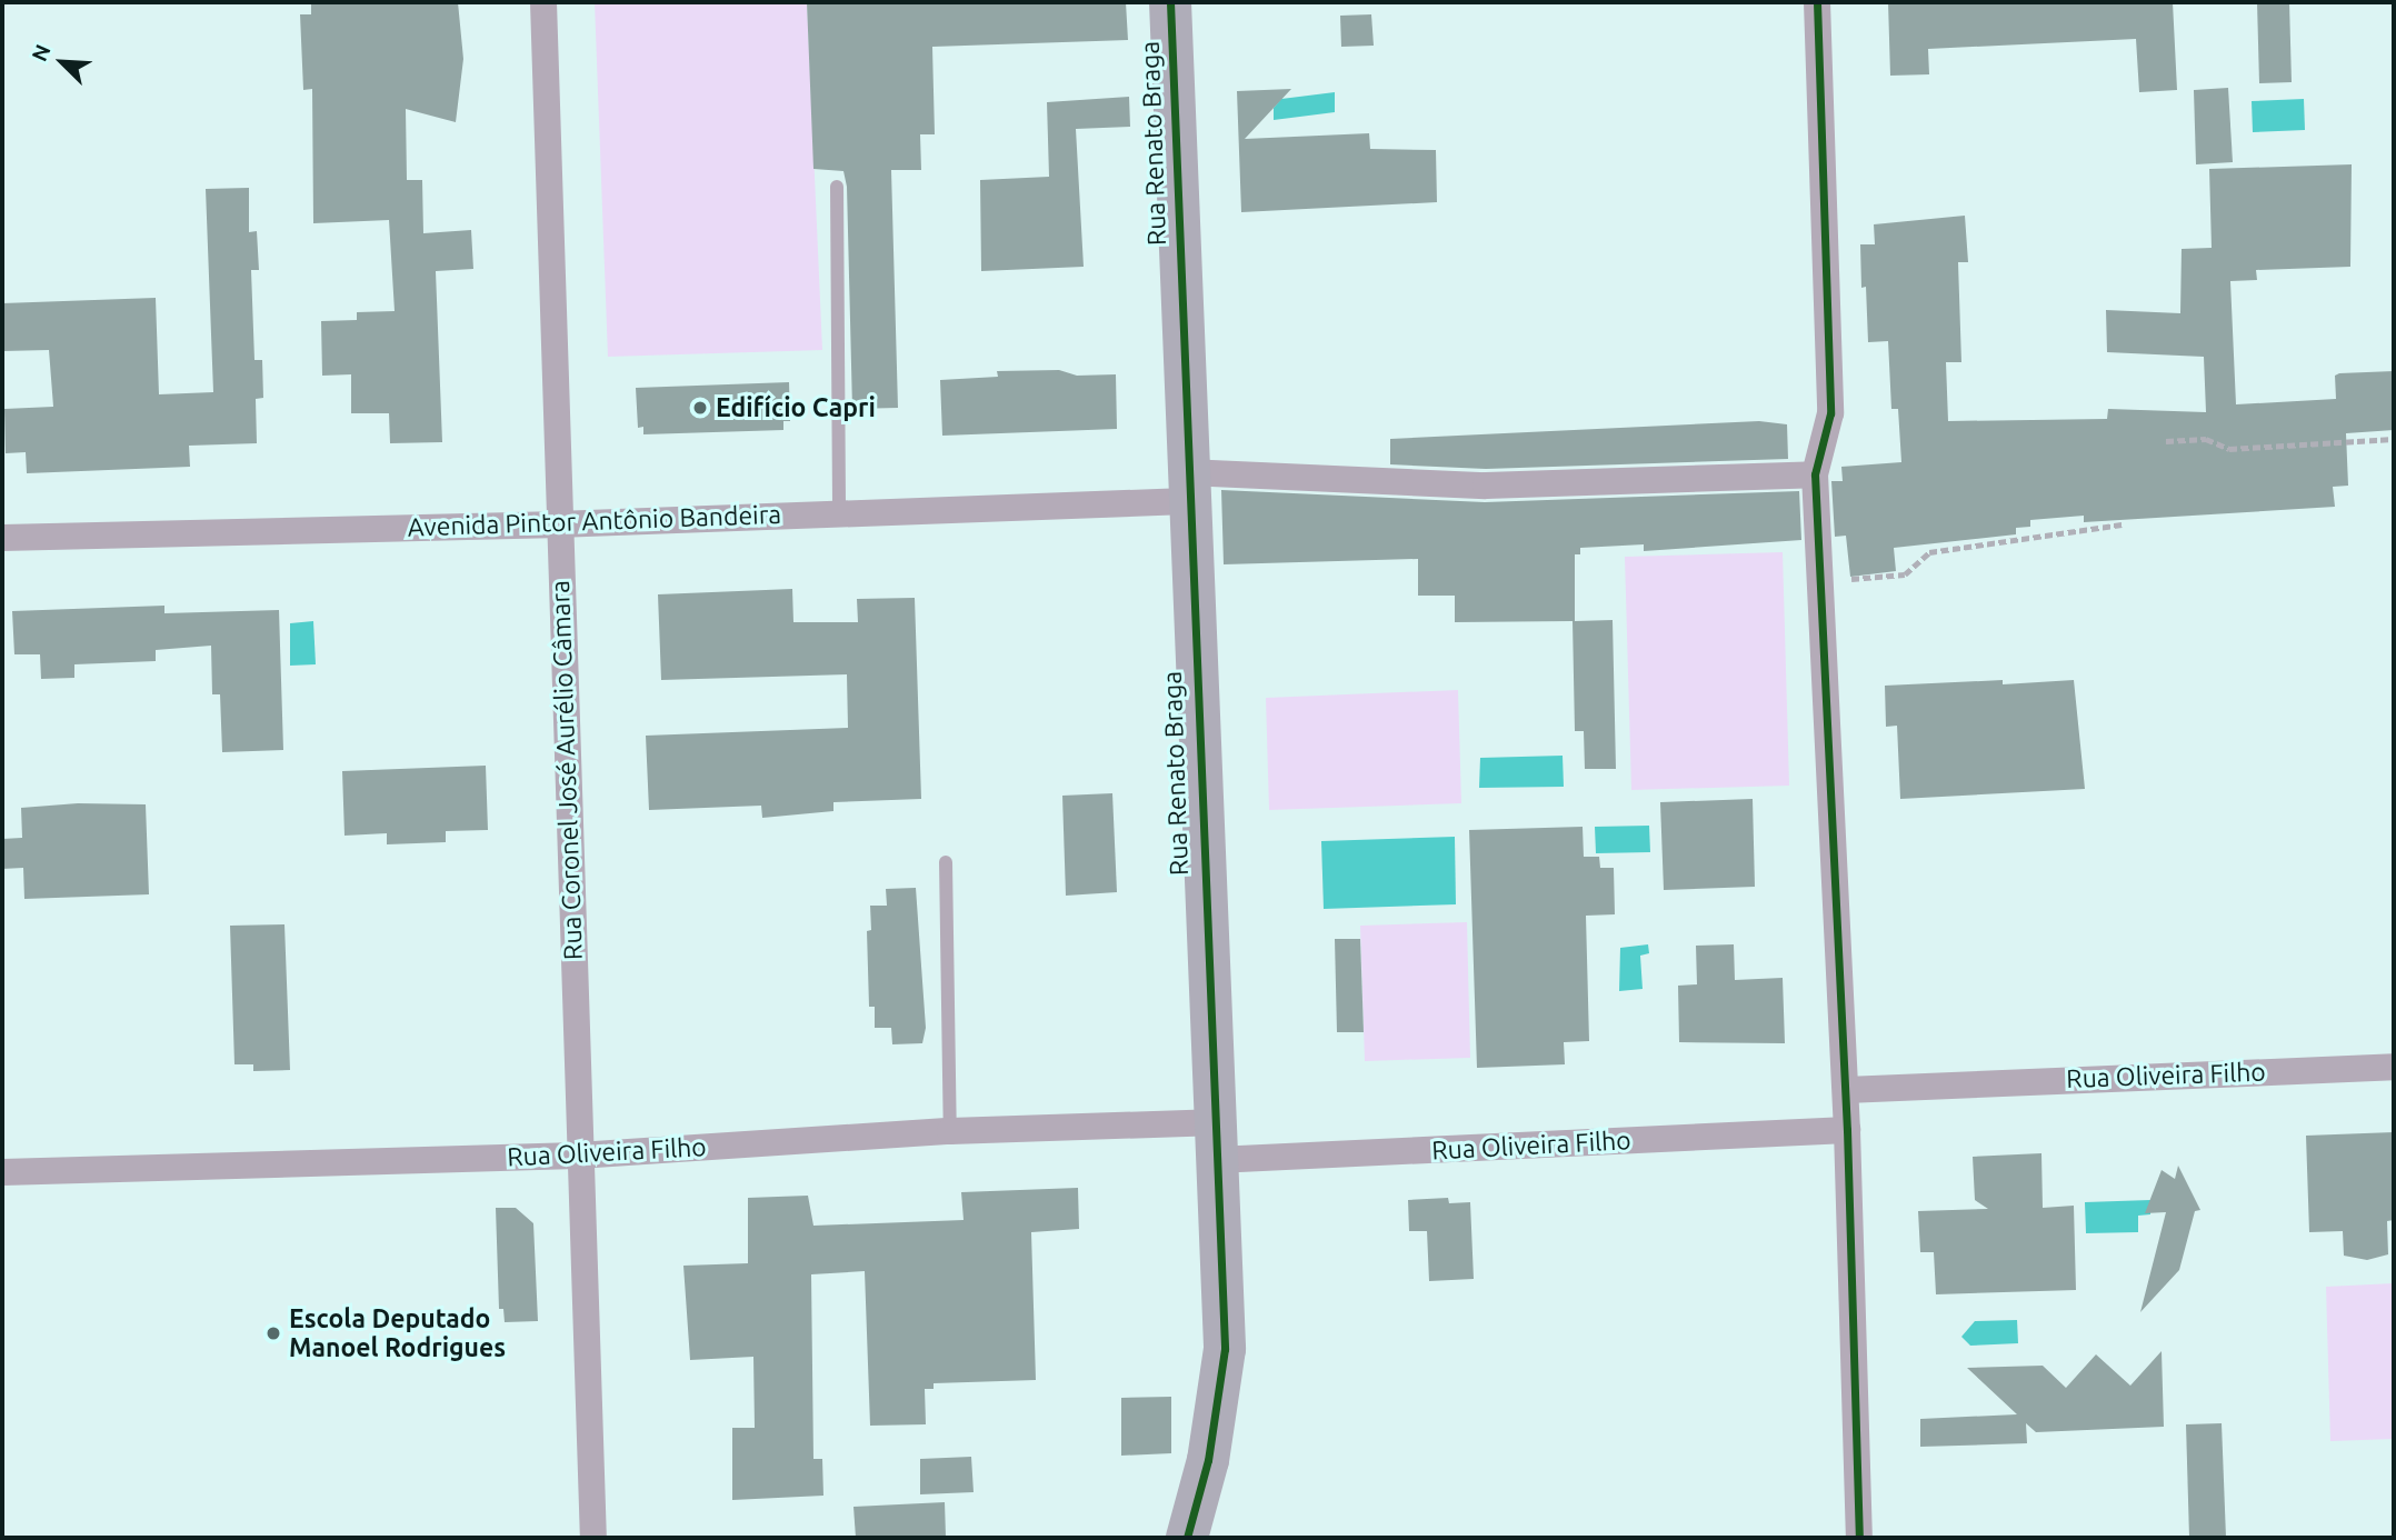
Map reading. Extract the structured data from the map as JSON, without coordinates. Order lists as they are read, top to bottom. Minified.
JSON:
{"streets":{"main road":["Rua Renato Braga"],"street":["Avenida Pintor Antônio Bandeira","Rua Coronel José Aurélio Câmara","Rua Oliveira Filho"]},"crossings":[["Rua Renato Braga","Avenida Pintor Antônio Bandeira"],["Rua Renato Braga","Rua Oliveira Filho"],["Avenida Pintor Antônio Bandeira","Rua Coronel José Aurélio Câmara"],["Rua Coronel José Aurélio Câmara","Rua Oliveira Filho"]],"places":["Edifício Capri","Escola Deputado Manoel Rodrigues"],"north":"top left"}
